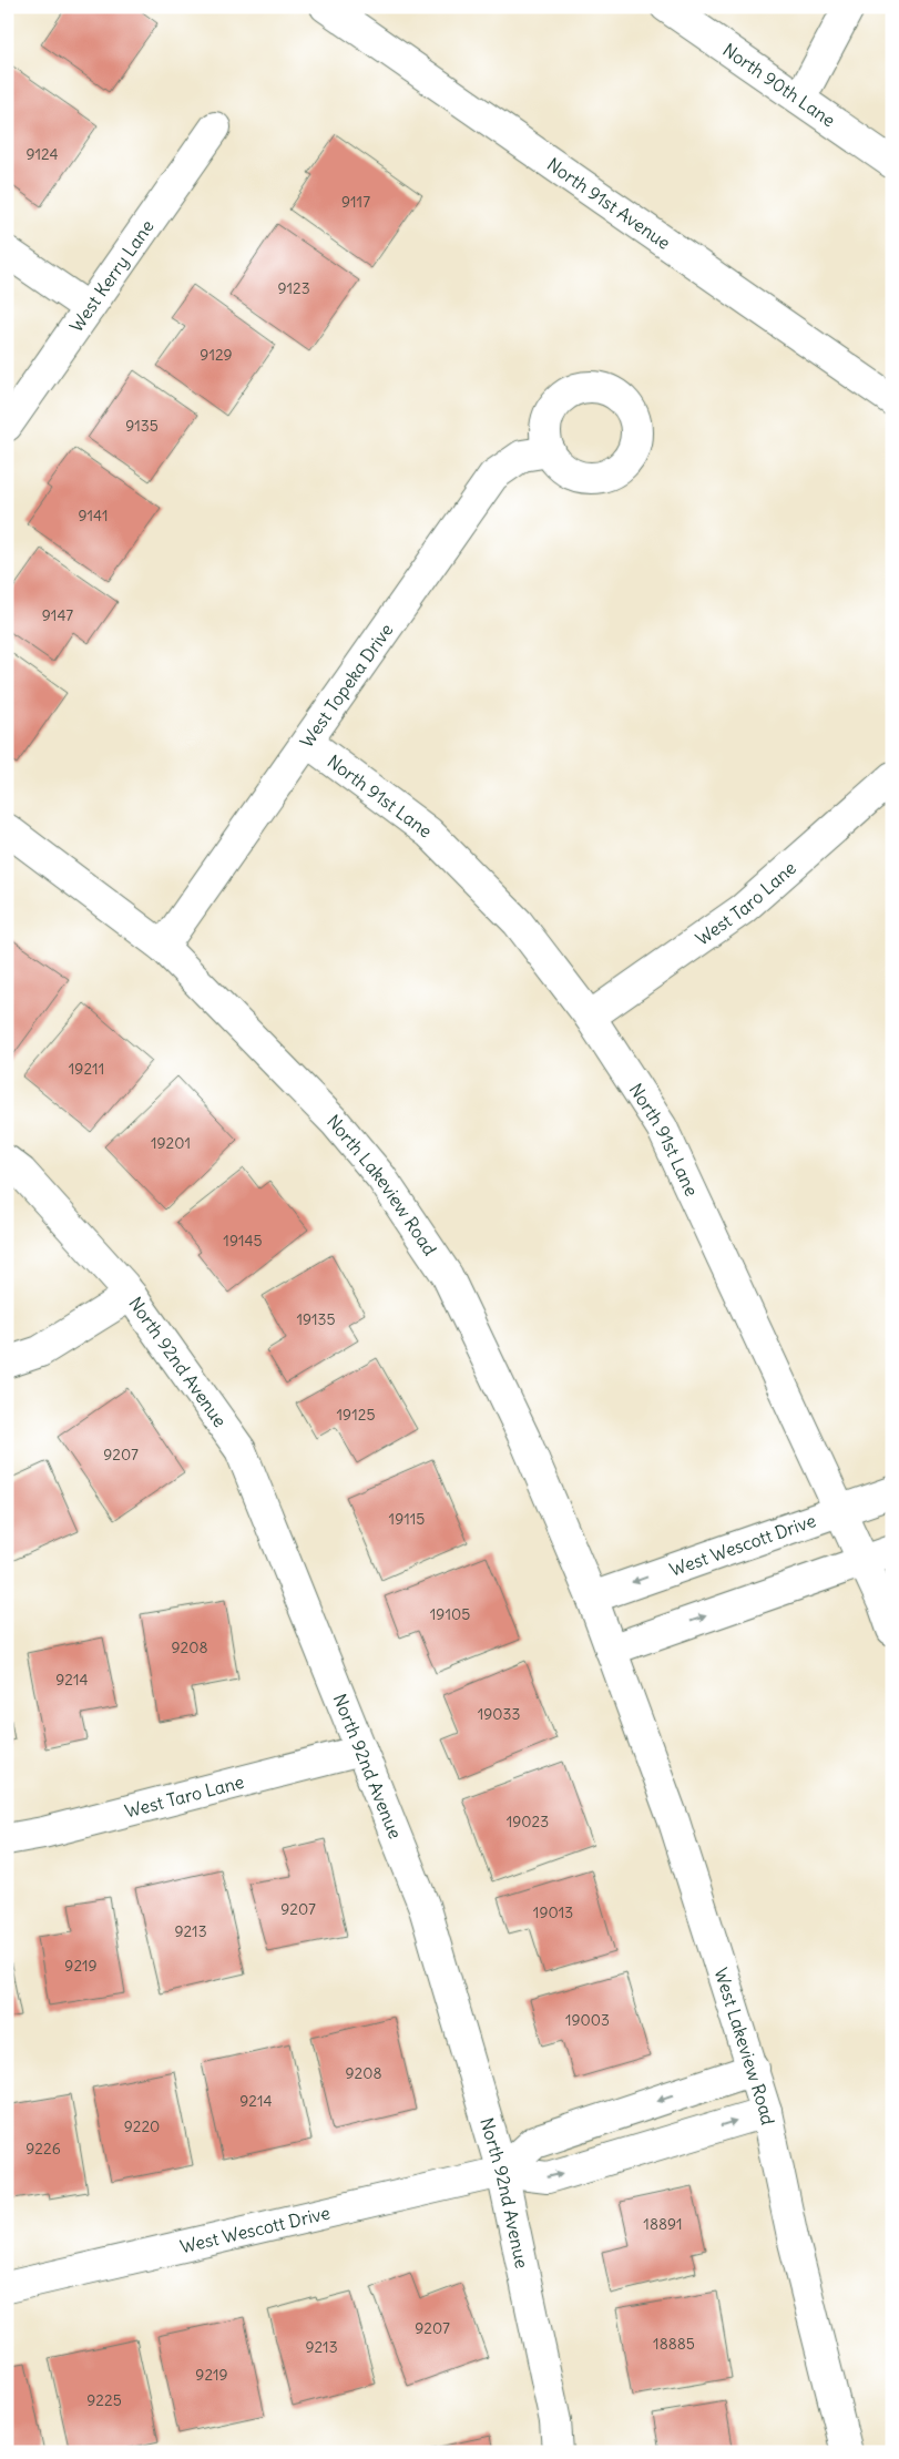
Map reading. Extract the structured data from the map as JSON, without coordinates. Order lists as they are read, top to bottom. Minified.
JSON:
{"streets":{"street":["North 90th Lane","North 91st Avenue","West Kerry Lane","West Topeka Drive","North 91st Lane","West Taro Lane","North Lakeview Road","North 92nd Avenue","West Wescott Drive","West Lakeview Road"]},"crossings":[["West Topeka Drive","North 91st Lane"],["West Topeka Drive","North Lakeview Road"],["North 91st Lane","West Taro Lane"],["North 91st Lane","West Wescott Drive"],["West Taro Lane","North 92nd Avenue"],["North Lakeview Road","West Wescott Drive"],["North Lakeview Road","West Lakeview Road"],["North 92nd Avenue","West Wescott Drive"],["West Wescott Drive","West Lakeview Road"]],"house_numbers":["9124","9117","9123","9129","9135","9141","9147","19211","19201","19145","19135","19125","9207","19115","19105","9208","9214","19033","19023","9207","19013","9213","9219","19003","9208","9214","9220","9226","18891","9207","18885","9213","9219","9225"]}
